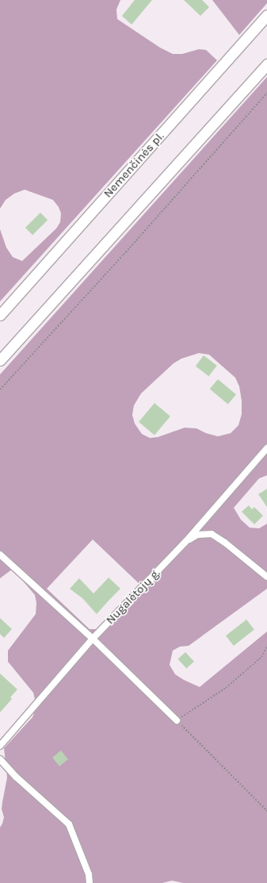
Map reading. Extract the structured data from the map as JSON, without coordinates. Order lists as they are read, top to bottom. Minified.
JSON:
{"streets":{"main road":["Nemenčinės pl."],"street":["Nugalėtojų g."]}}
